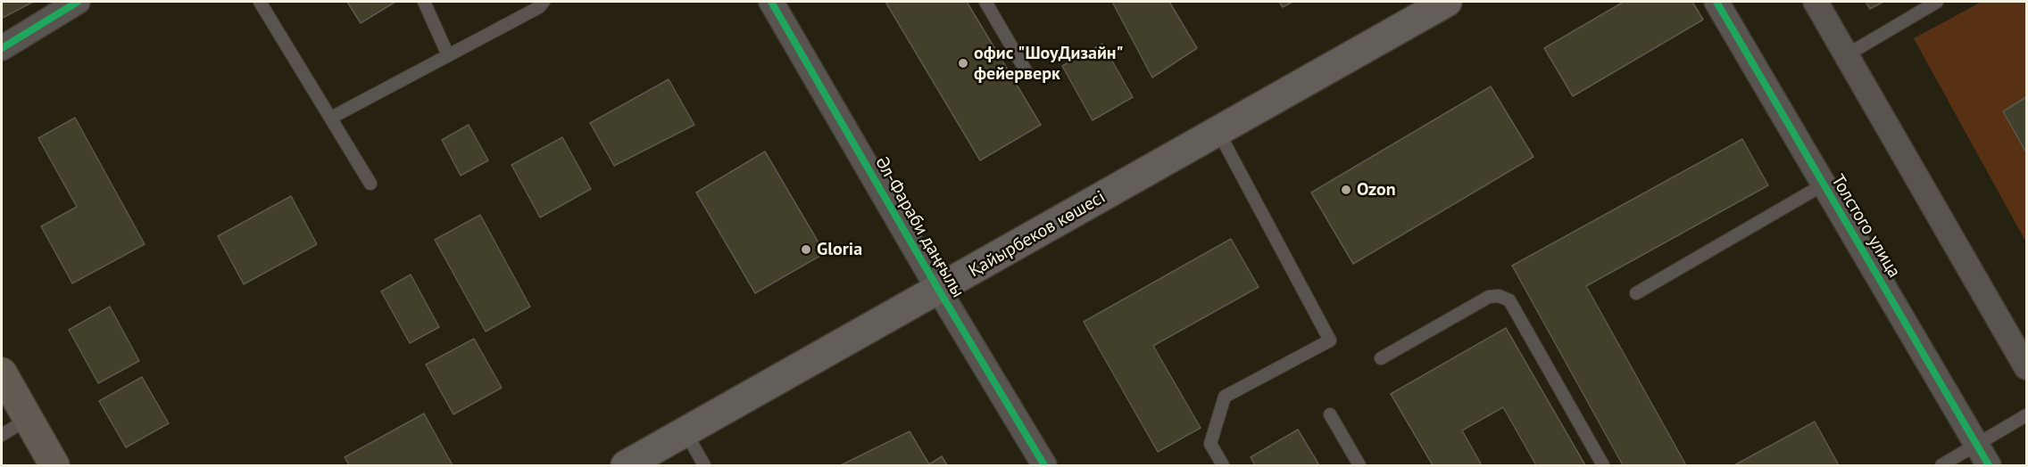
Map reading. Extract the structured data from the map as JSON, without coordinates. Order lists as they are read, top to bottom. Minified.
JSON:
{"streets":{"main road":["Қайырбеков көшесі"],"street":["Толстого улица","Әл-Фараби даңғылы"]},"crossings":[["Әл-Фараби даңғылы","Қайырбеков көшесі"]],"places":["офис \"ШоуДизайн\" фейерверк","Ozon","Gloria"]}
